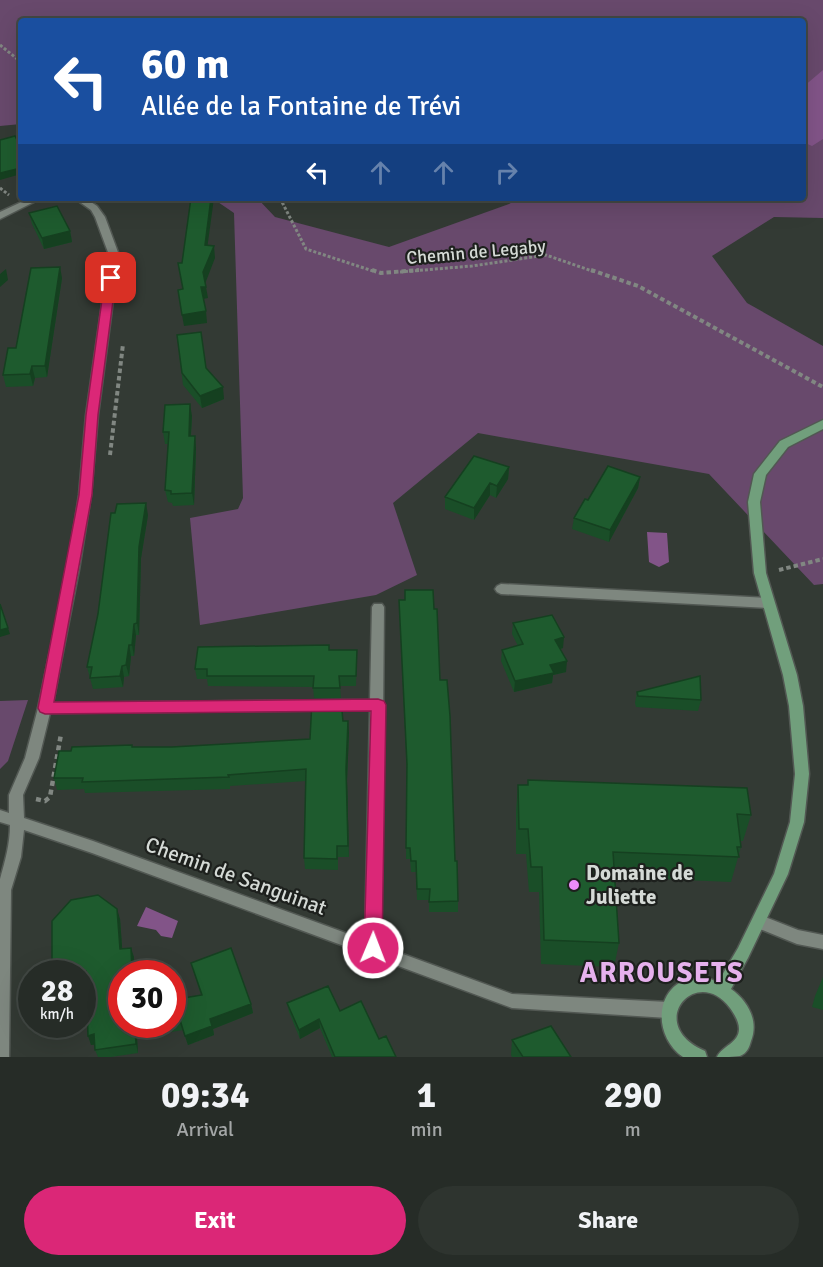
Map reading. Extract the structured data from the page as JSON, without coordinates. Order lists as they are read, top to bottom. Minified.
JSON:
{"streets":{"street":["Chemin de Sanguinat"],"path":["Chemin de Legaby"]},"districts":["ARROUSETS"],"places":["Domaine de Juliette"],"page":{"turn":["60 m","Allée de la Fontaine de Trévi"],"speed":"28 km/h","limit":"30","eta":["09:34","Arrival","1","min","290","m"],"buttons":["Exit","Share"]}}
